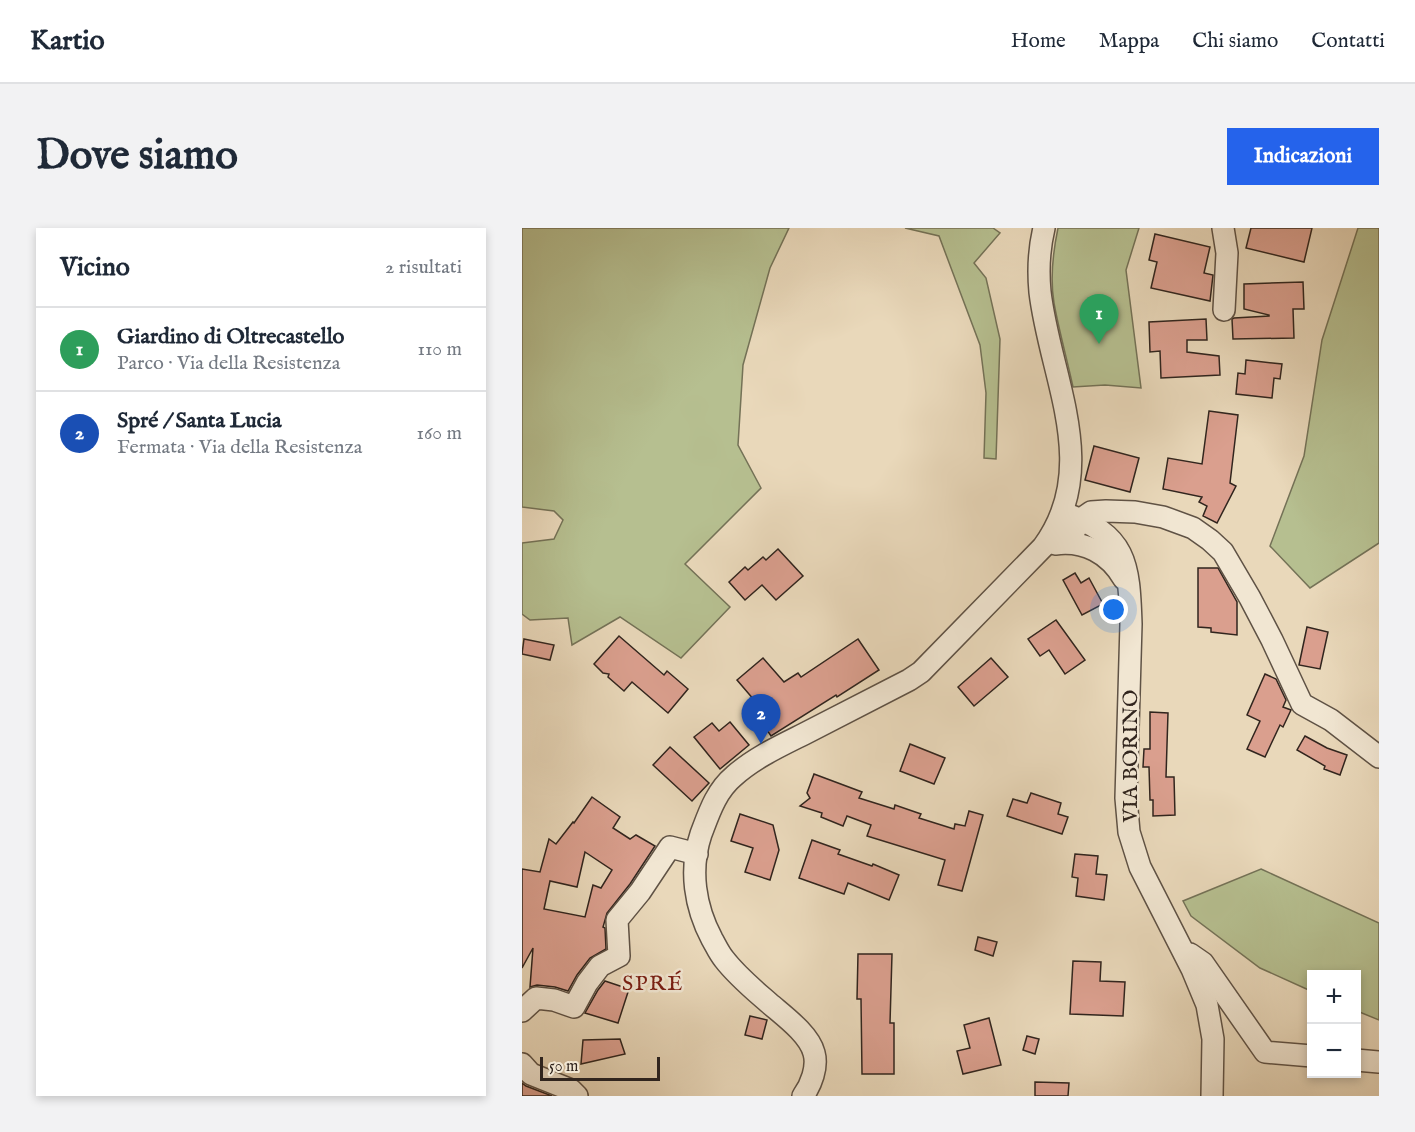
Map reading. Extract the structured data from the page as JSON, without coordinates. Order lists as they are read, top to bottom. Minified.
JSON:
{"streets":{"street":["VIA BORINO"]},"districts":["SPRÉ"],"scale_bar":"50 m","page":{"header":"Kartio","nav":["Home","Mappa","Chi siamo","Contatti"],"buttons":"Indicazioni","title":"Dove siamo","heading":["Vicino","2 risultati"],"pins":["1","2"],"list":[{"mark":"1","name":"Giardino di Oltrecastello","note":"Parco · Via della Resistenza","value":"110 m"},{"mark":"2","name":"Spré / Santa Lucia","note":"Fermata · Via della Resistenza","value":"160 m"}],"map_buttons":["+","−"],"scale":"50 m"}}
